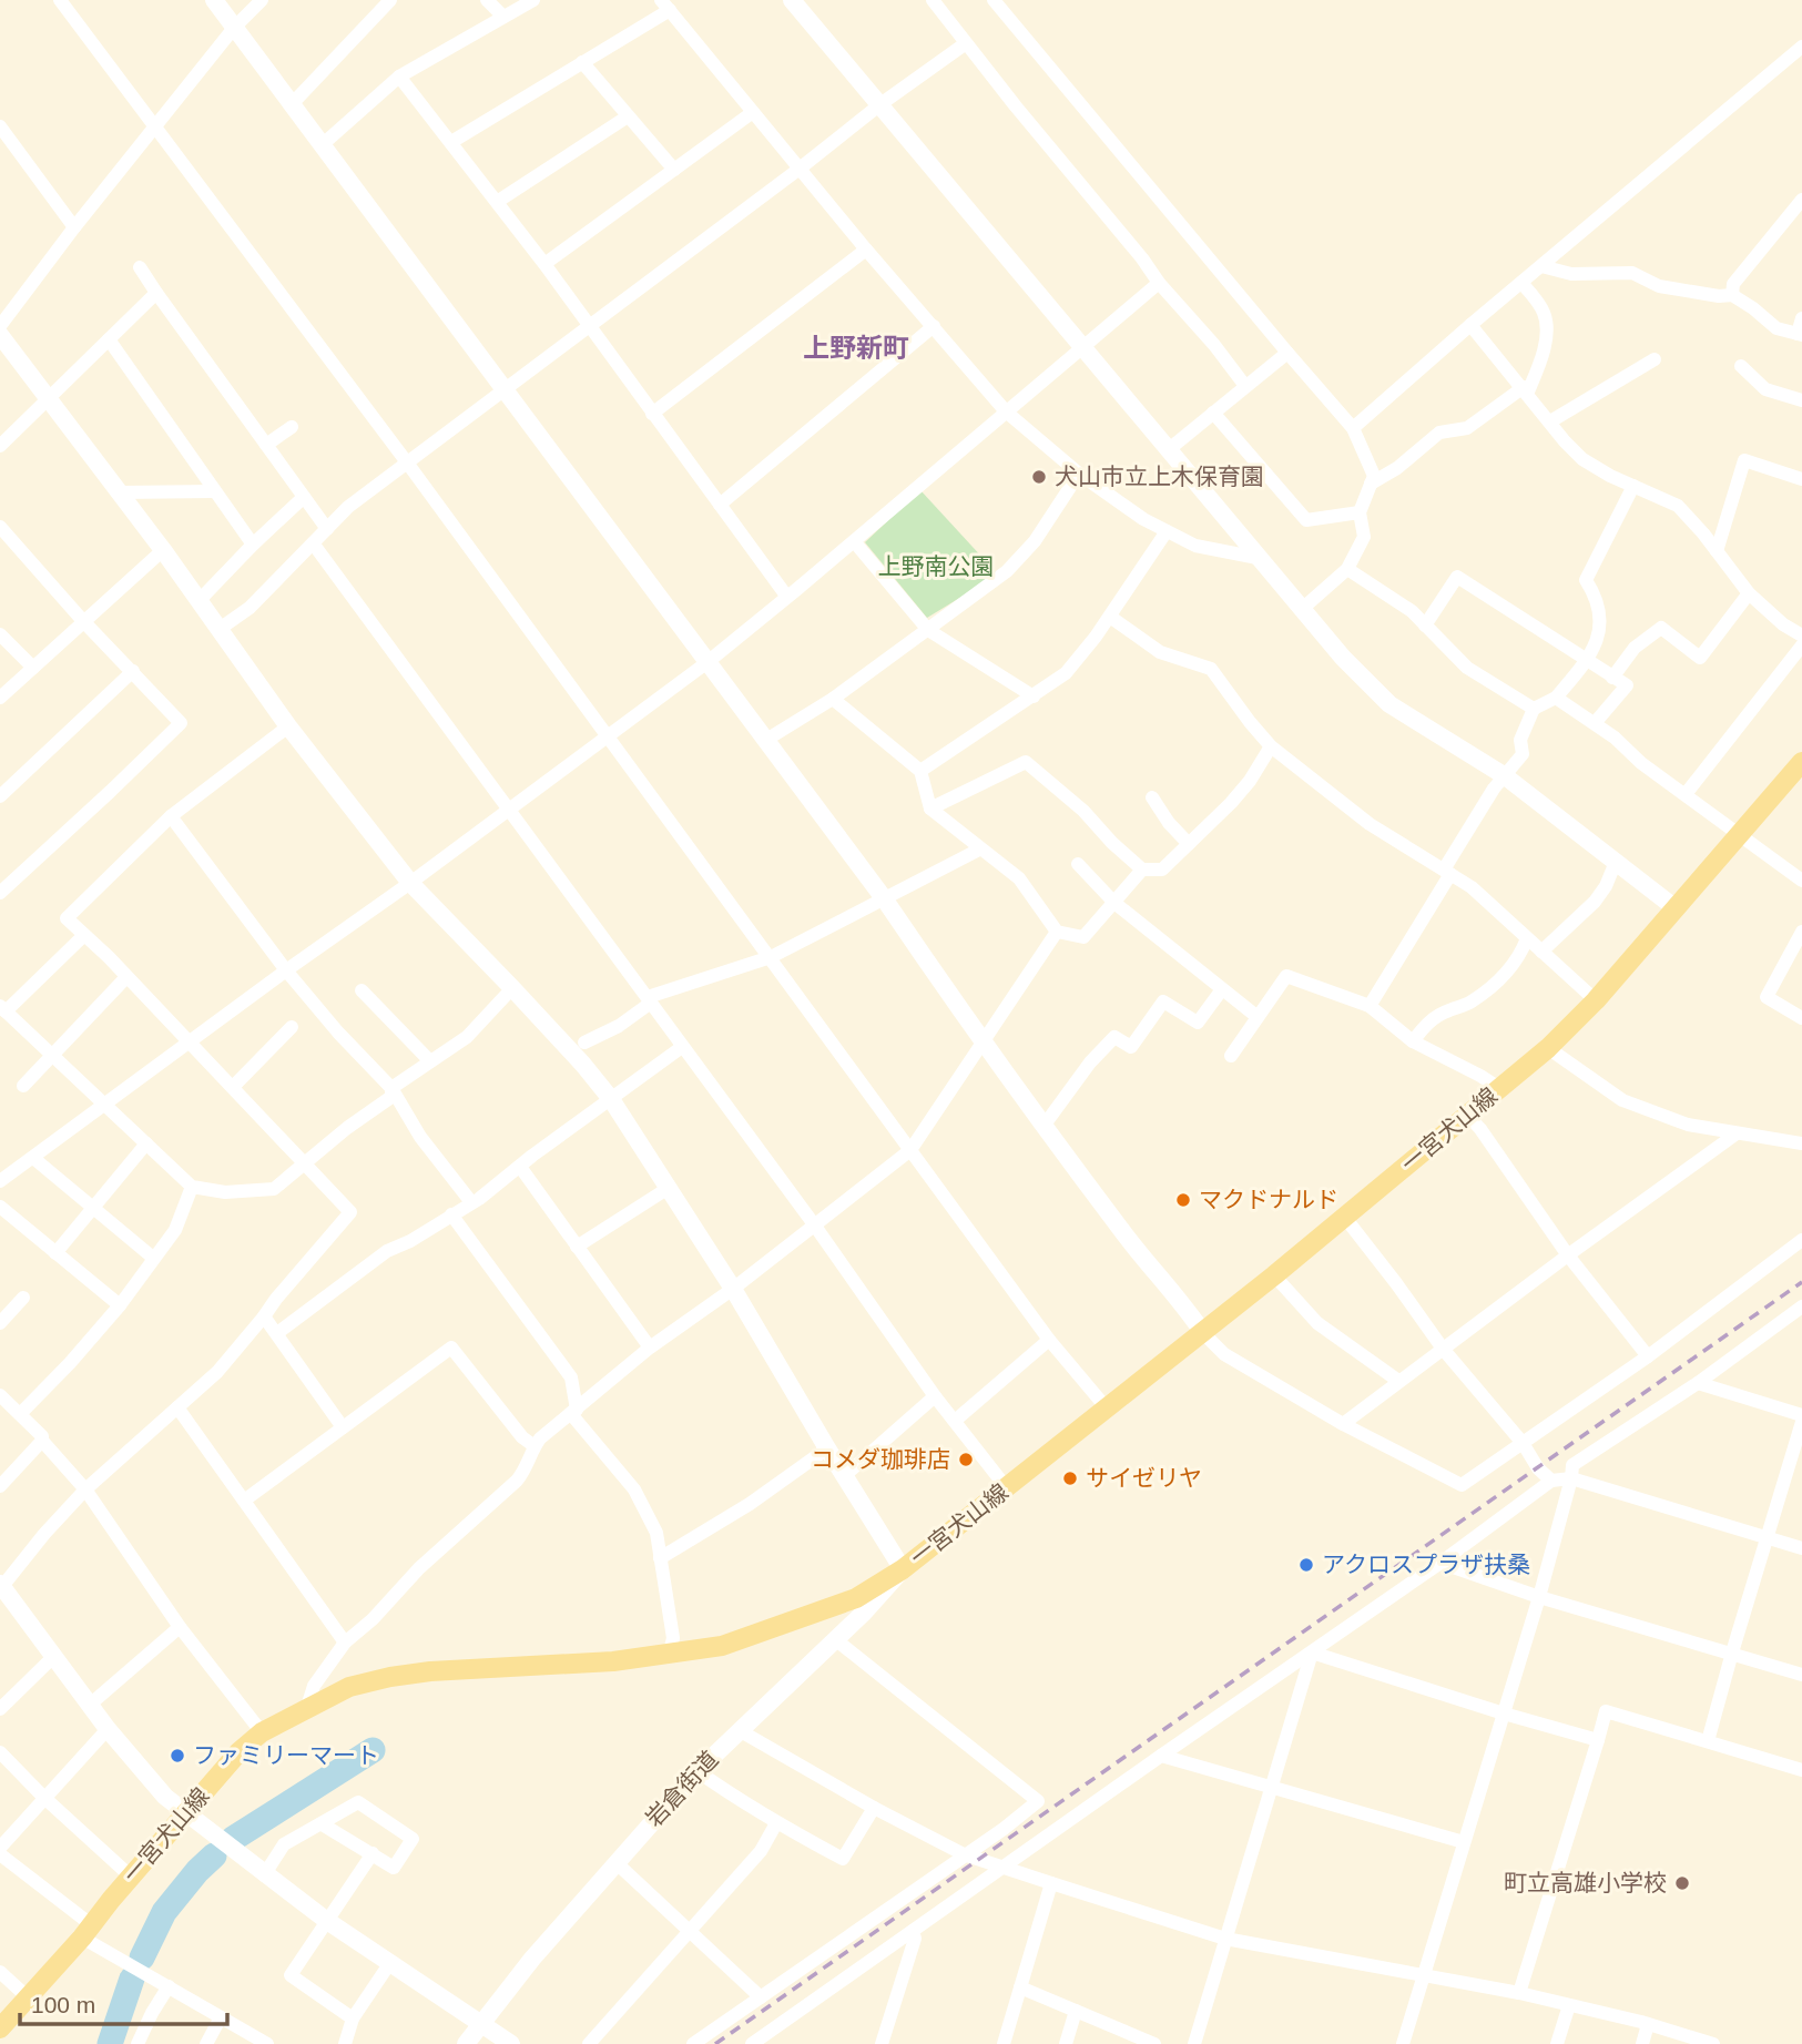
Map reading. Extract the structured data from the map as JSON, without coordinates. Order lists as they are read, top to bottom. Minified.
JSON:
{"streets":{"main road":["一宮犬山線"],"street":["岩倉街道"]},"crossings":[["一宮犬山線","岩倉街道"]],"districts":["上野新町"],"parks":["上野南公園"],"places":["犬山市立上木保育園","マクドナルド","コメダ珈琲店","サイゼリヤ","アクロスプラザ扶桑","ファミリーマート","町立高雄小学校"],"scale_bar":"100 m"}
